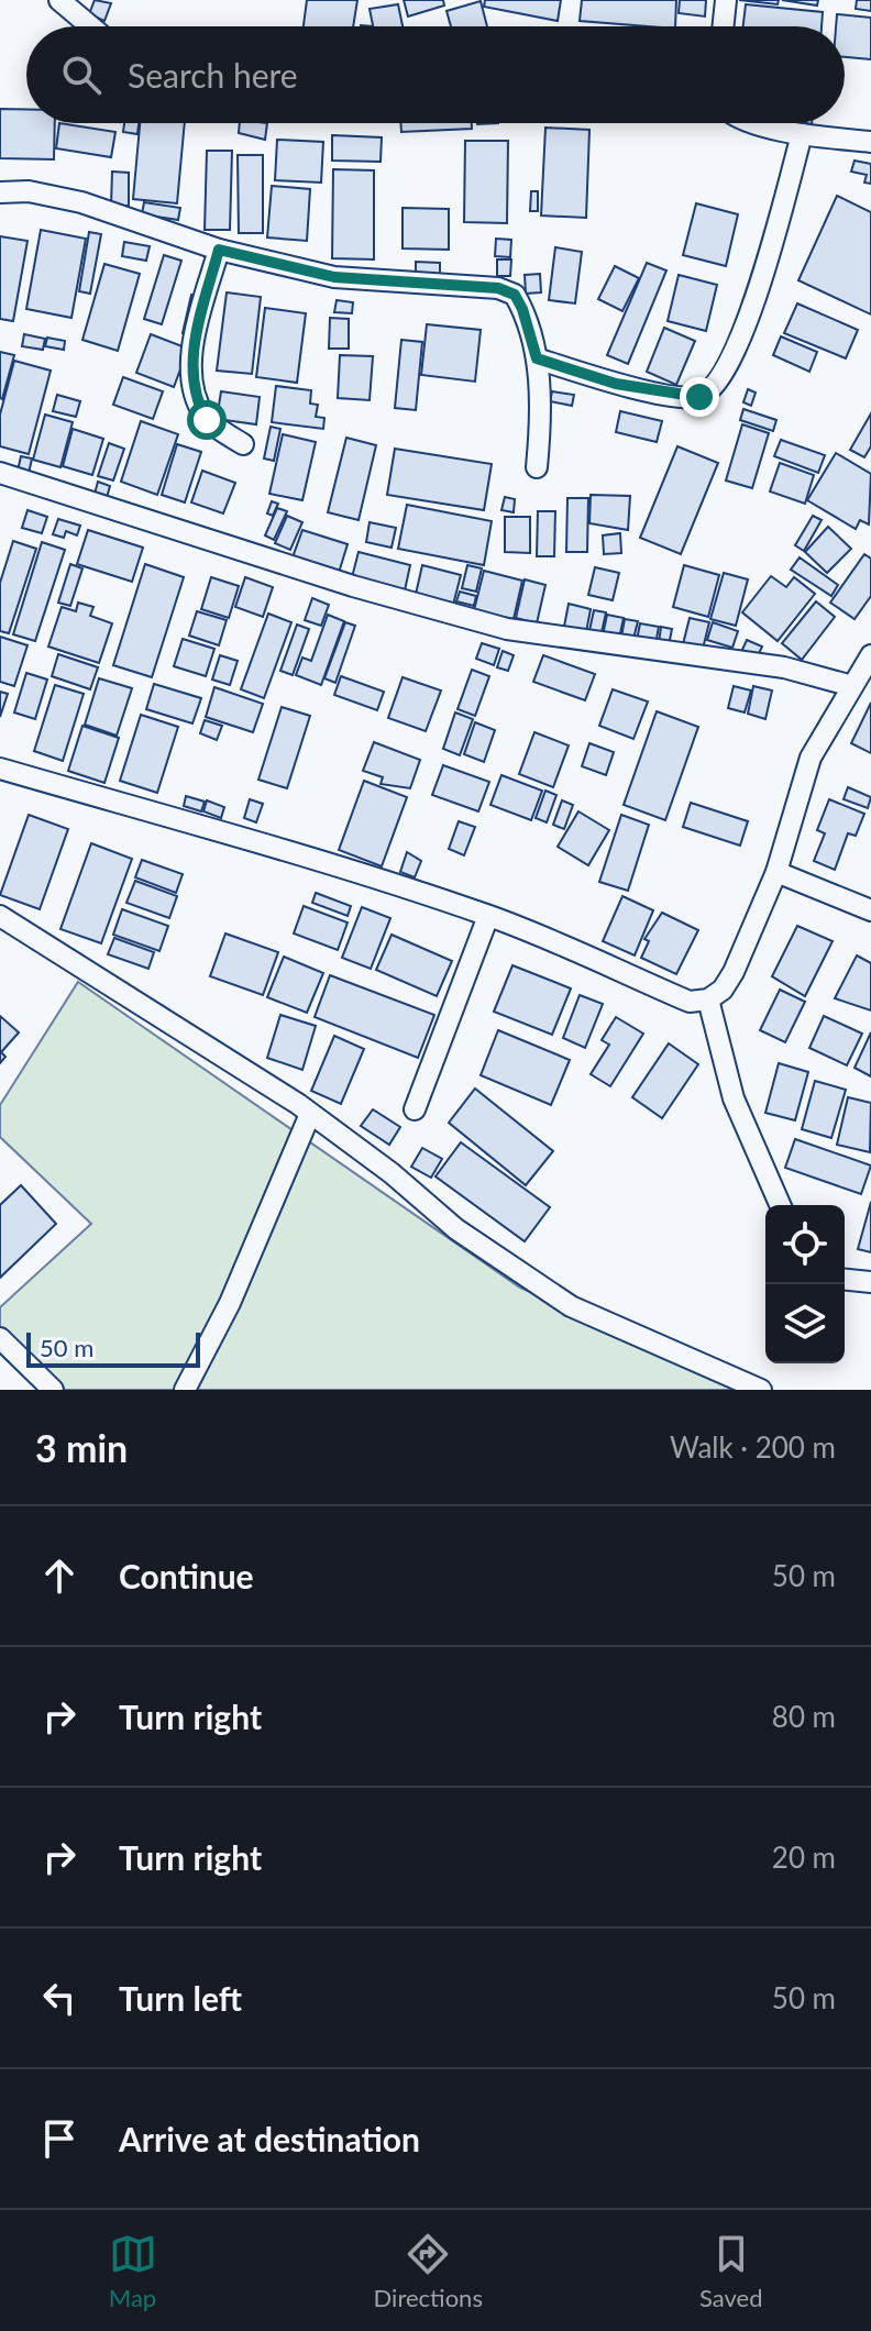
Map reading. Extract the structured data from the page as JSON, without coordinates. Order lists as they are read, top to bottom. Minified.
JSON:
{"scale_bar":"50 m","page":{"search":"Search here","scale":"50 m","heading":["3 min","Walk · 200 m"],"list":[["Continue","50 m"],["Turn right","80 m"],["Turn right","20 m"],["Turn left","50 m"],"Arrive at destination"],"nav":["Map","Directions","Saved"]}}
